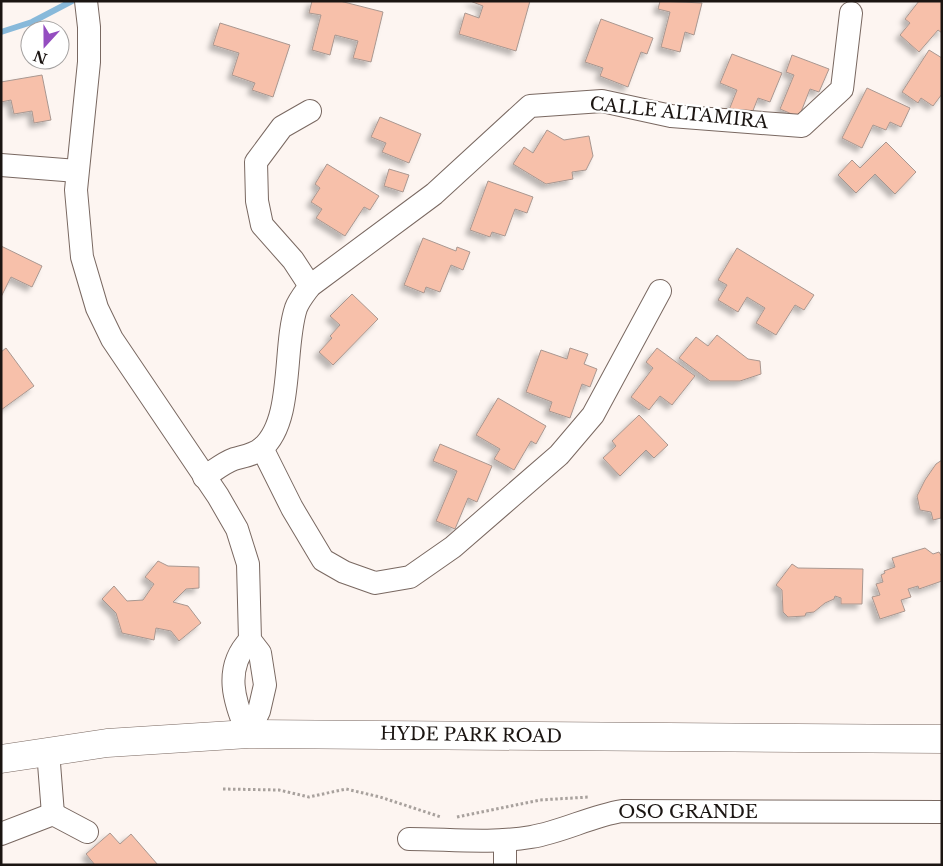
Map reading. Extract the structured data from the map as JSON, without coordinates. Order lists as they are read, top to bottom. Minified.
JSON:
{"streets":{"main road":["HYDE PARK ROAD"],"street":["CALLE ALTAMIRA","OSO GRANDE"]},"north":"bottom"}
